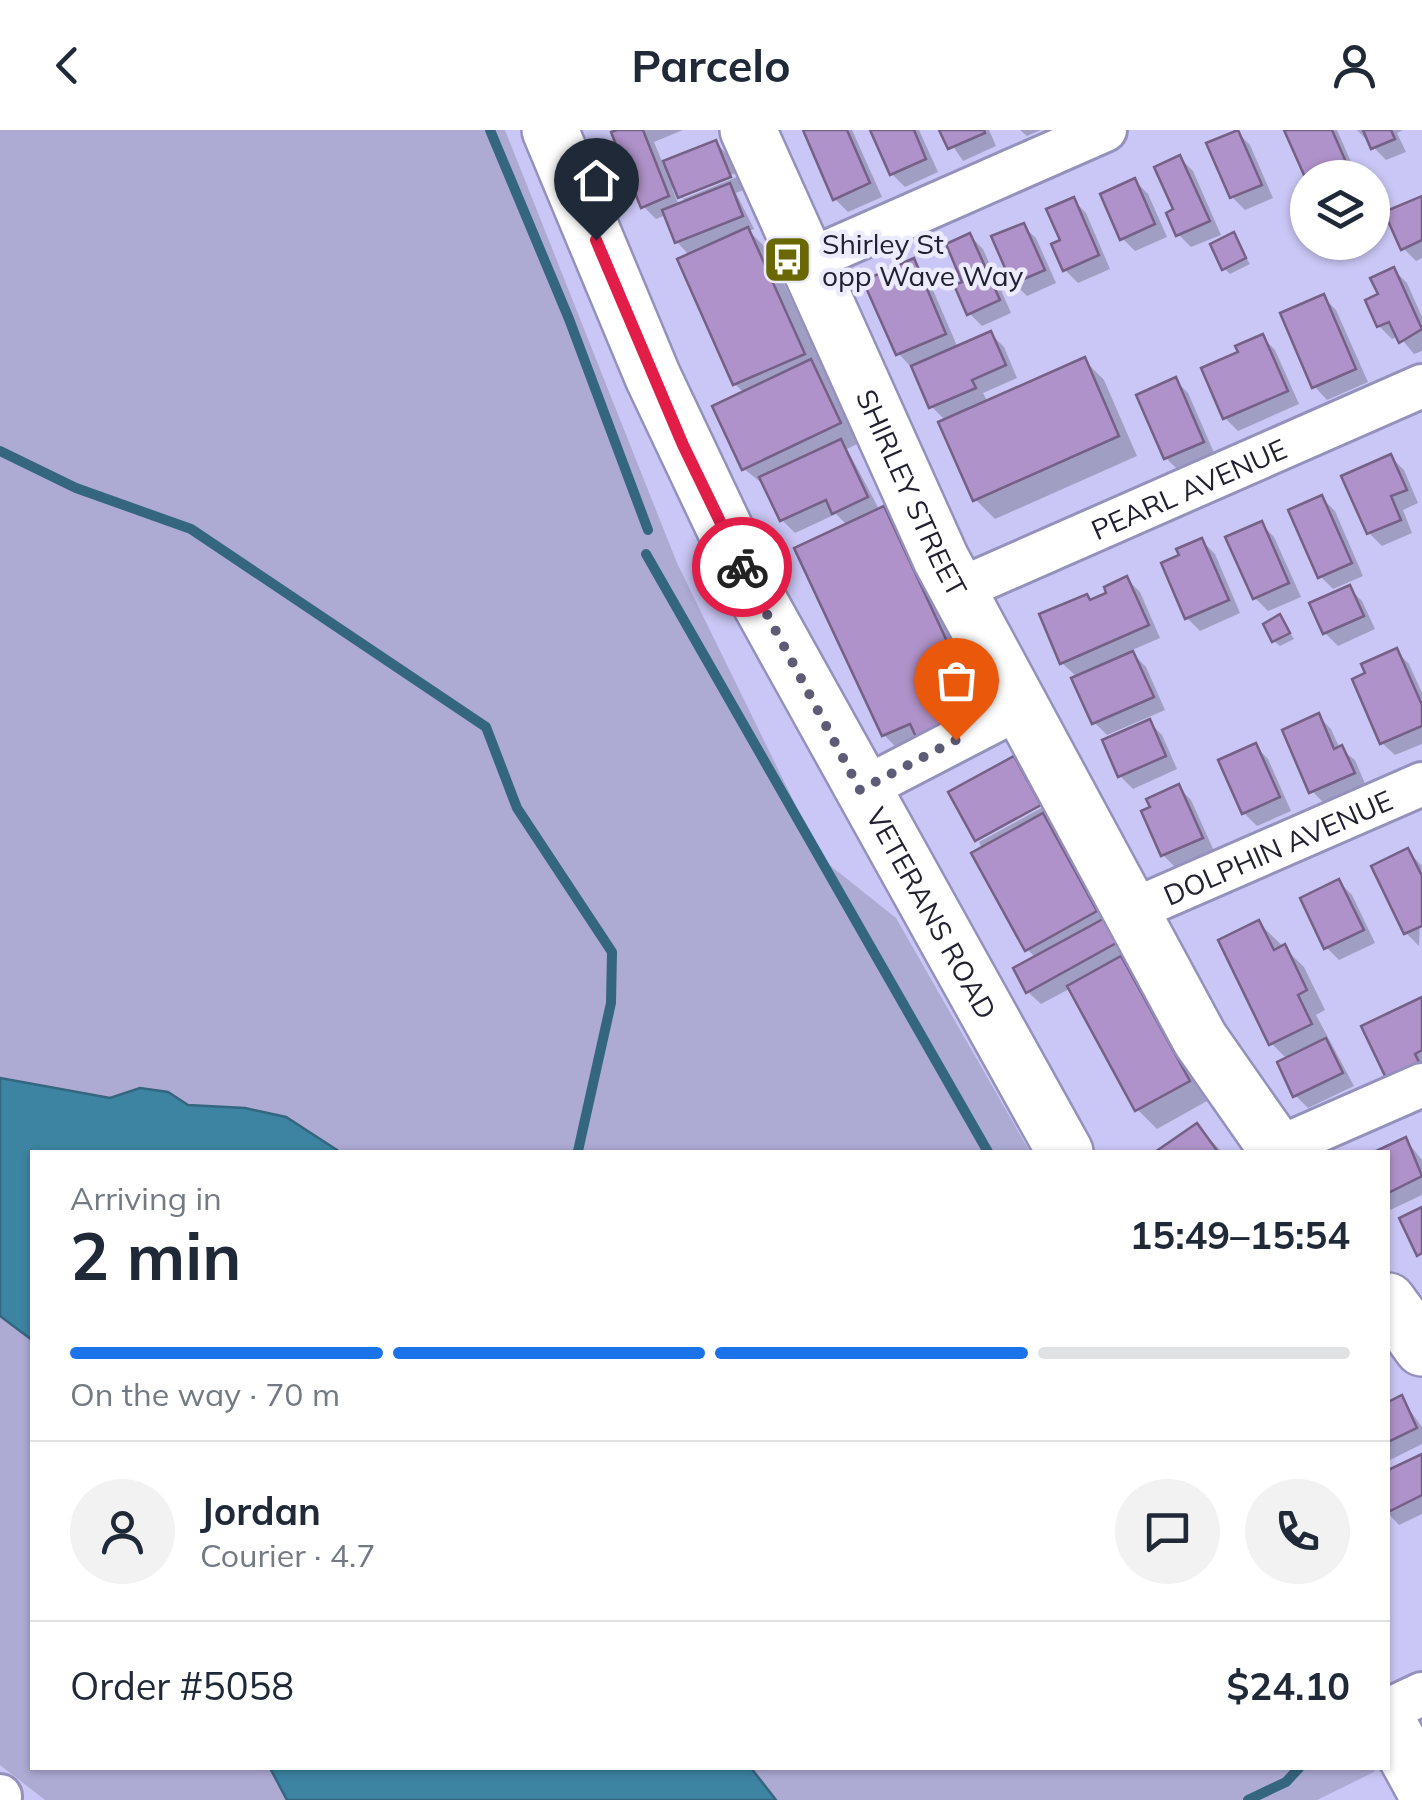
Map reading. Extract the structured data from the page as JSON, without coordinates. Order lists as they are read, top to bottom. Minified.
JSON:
{"streets":{"street":["PEARL AVENUE","SHIRLEY STREET","DOLPHIN AVENUE","VETERANS ROAD"]},"crossings":[["PEARL AVENUE","SHIRLEY STREET"],["SHIRLEY STREET","DOLPHIN AVENUE"]],"places":{"bus stop":["Shirley St opp Wave Way"]},"page":{"header":"Parcelo","heading":["2 min","Arriving in","15:49–15:54"],"panel":["Jordan","Courier · 4.7","Order #5058","$24.10"],"bar":"On the way · 70 m"}}
